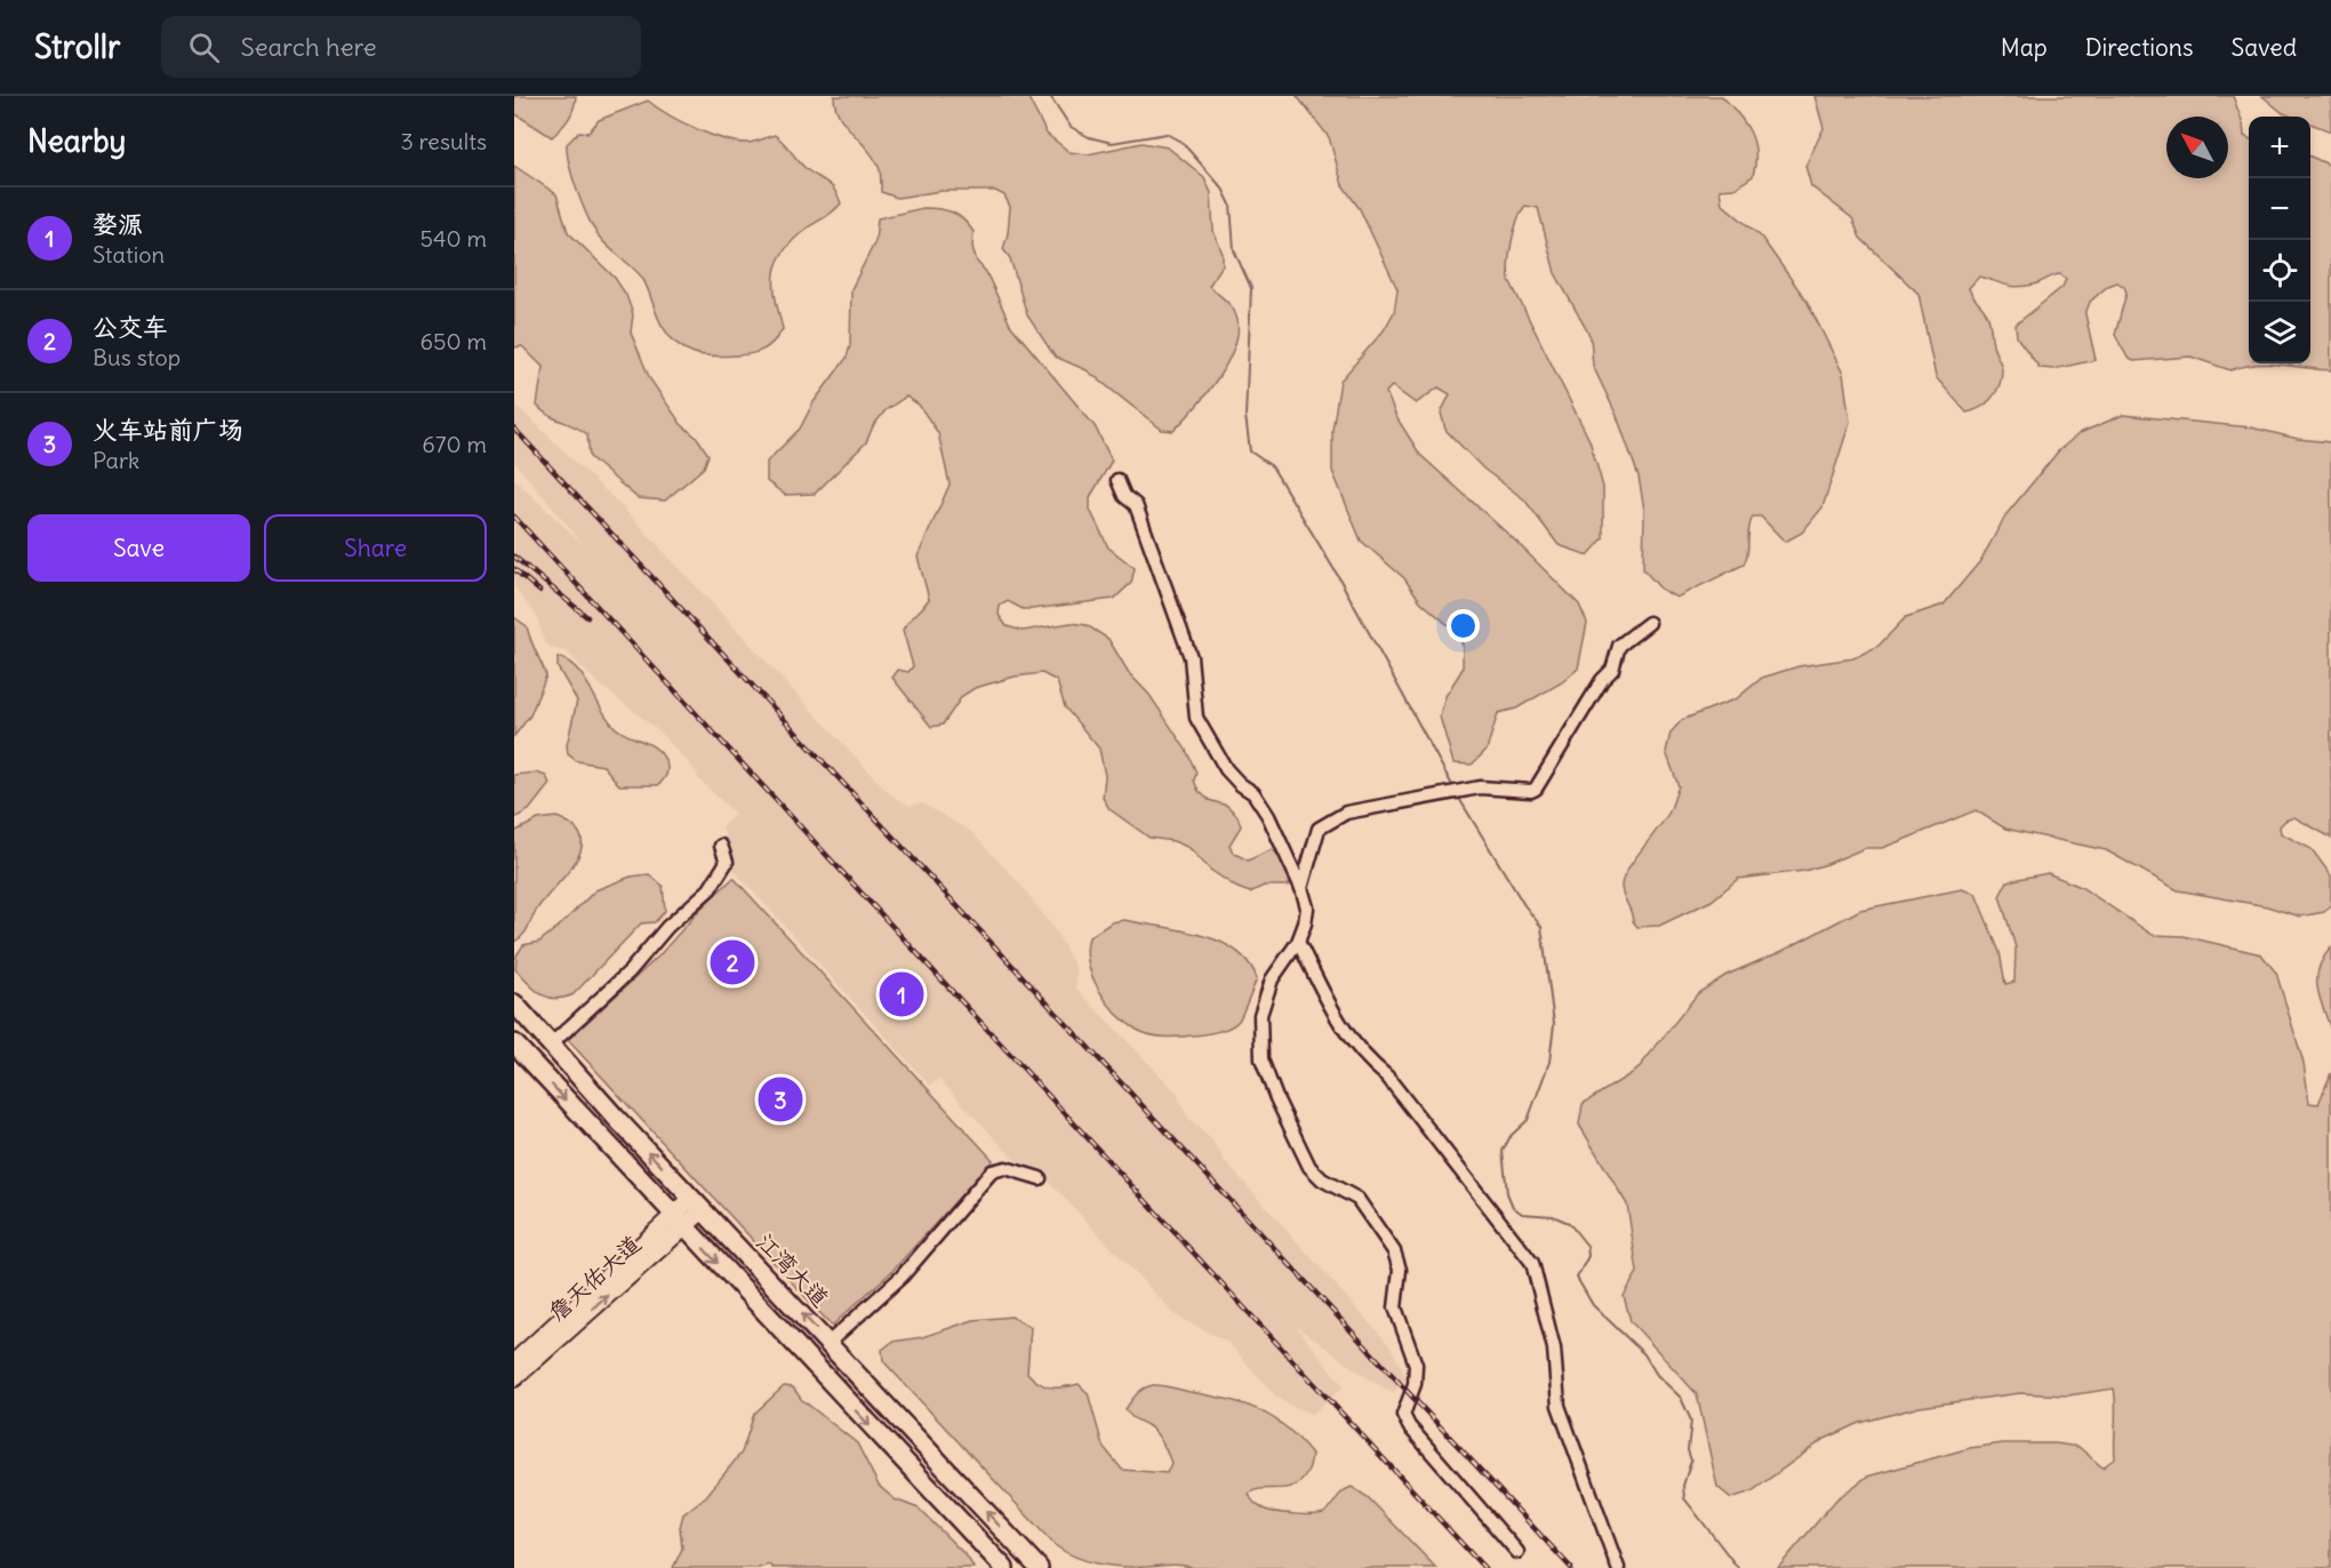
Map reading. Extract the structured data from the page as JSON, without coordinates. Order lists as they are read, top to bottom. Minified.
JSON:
{"streets":{"highway":["江湾大道"],"main road":["詹天佑大道"]},"crossings":[["江湾大道","詹天佑大道"]],"north":"top left","page":{"header":"Strollr","search":"Search here","nav":["Map","Directions","Saved"],"heading":["Nearby","3 results"],"map_buttons":["+","−"],"list":[{"mark":"1","name":"婺源","note":"Station","value":"540 m"},{"mark":"2","name":"公交车","note":"Bus stop","value":"650 m"},{"mark":"3","name":"火车站前广场","note":"Park","value":"670 m"}],"buttons":["Save","Share"],"pins":["2","1","3"]}}
